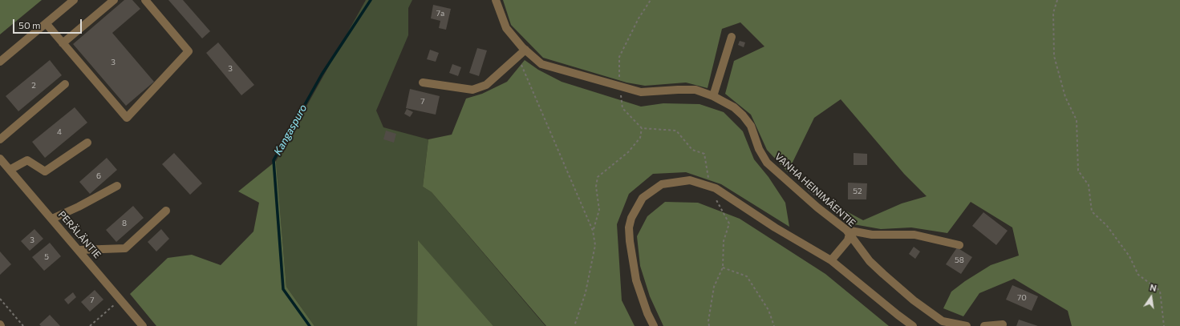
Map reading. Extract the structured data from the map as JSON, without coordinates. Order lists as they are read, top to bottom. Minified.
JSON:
{"streets":{"street":["VANHA HEINIMÄENTIE","PERÄLÄNTIE"]},"water":["Kangaspuro"],"house_numbers":["7a","3","3","2","7","4","6","52","8","3","5","58","70","7"],"scale_bar":"50 m","north":"top"}
